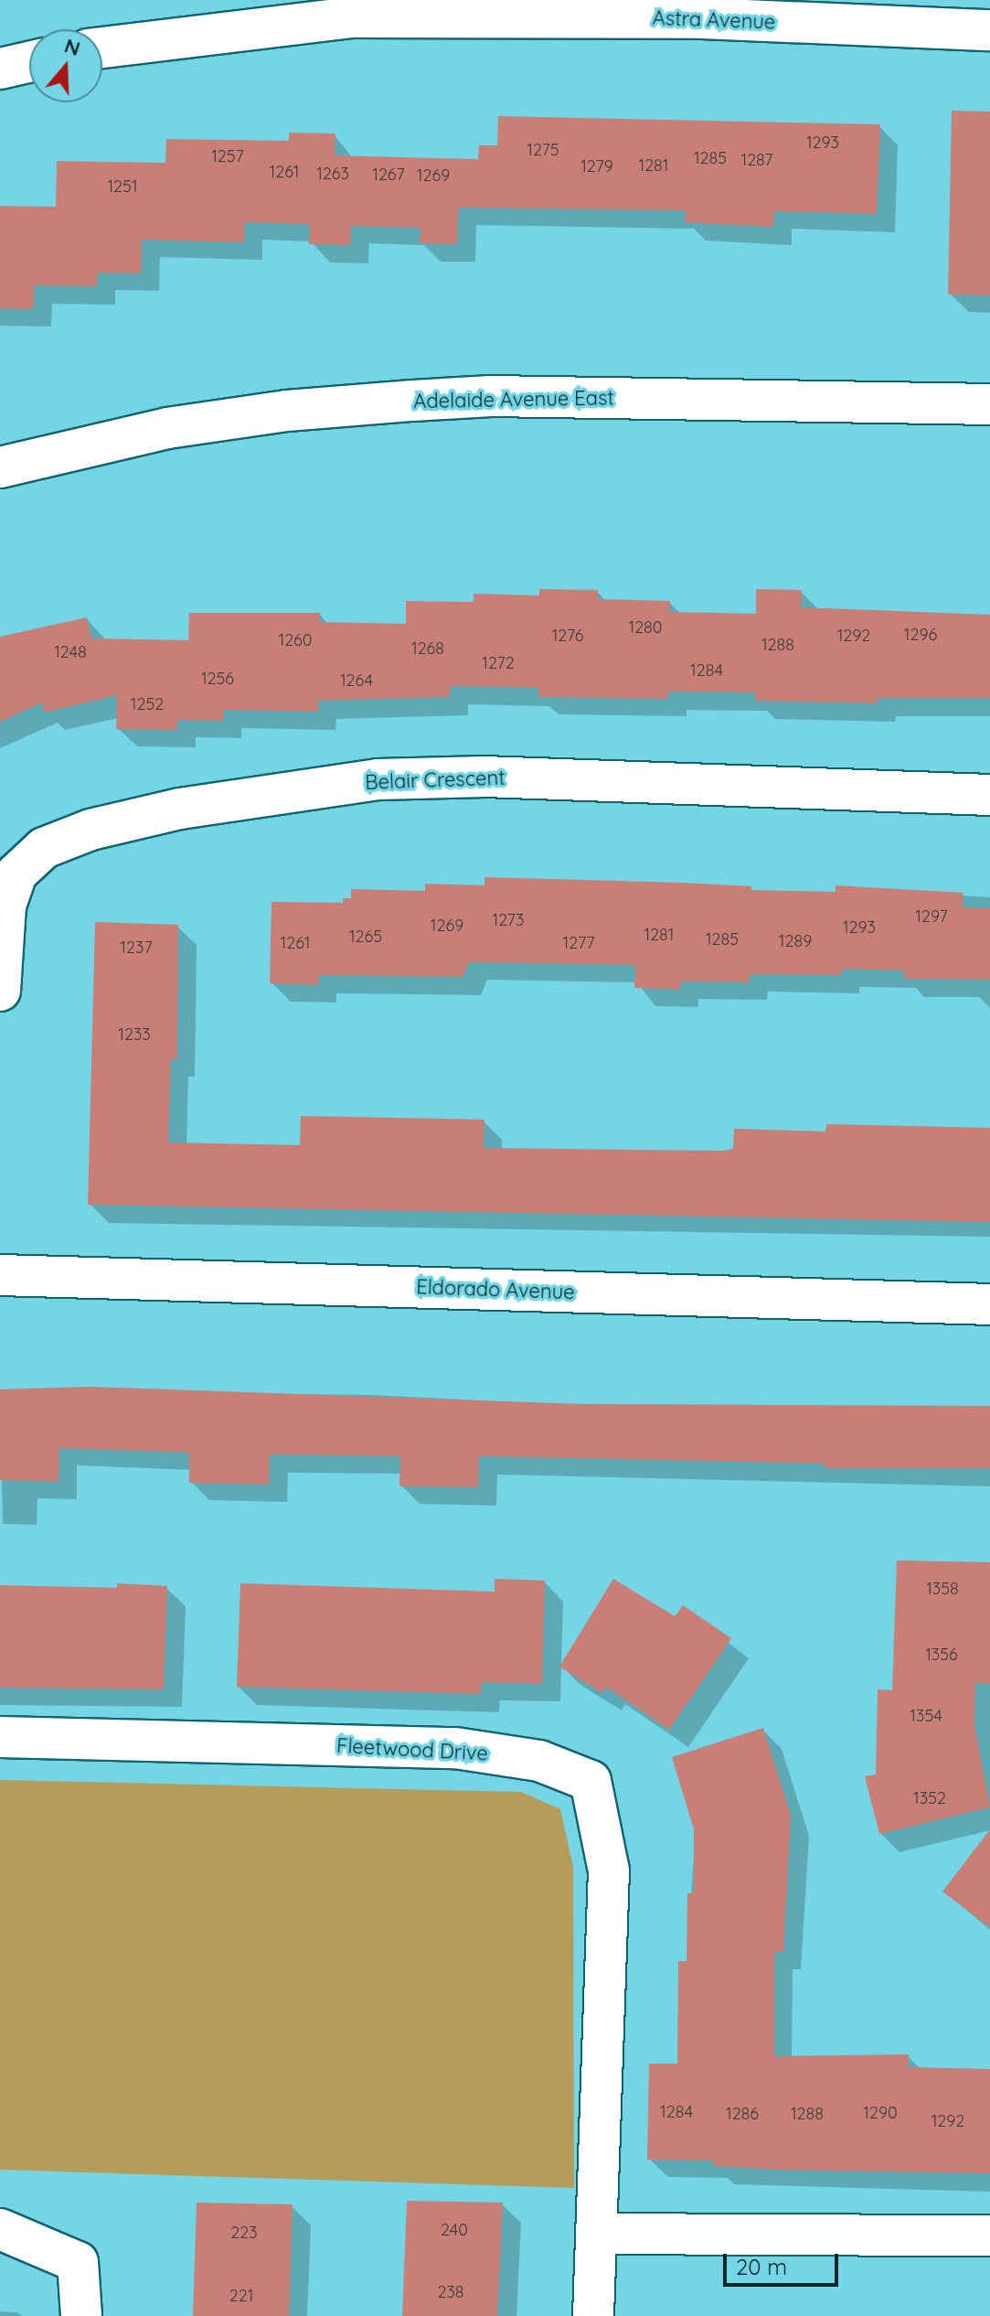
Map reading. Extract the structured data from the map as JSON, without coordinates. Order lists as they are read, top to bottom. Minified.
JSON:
{"streets":{"street":["Astra Avenue","Adelaide Avenue East","Belair Crescent","Eldorado Avenue","Fleetwood Drive"]},"house_numbers":["1293","1275","1257","1285","1287","1281","1279","1261","1263","1267","1269","1251","1280","1296","1276","1292","1260","1288","1268","1248","1272","1284","1256","1264","1252","1297","1273","1269","1293","1281","1265","1285","1289","1261","1277","1237","1233","1358","1356","1354","1352","1284","1290","1286","1288","1292","240","223","238","221"],"scale_bar":"20 m","north":"top"}
